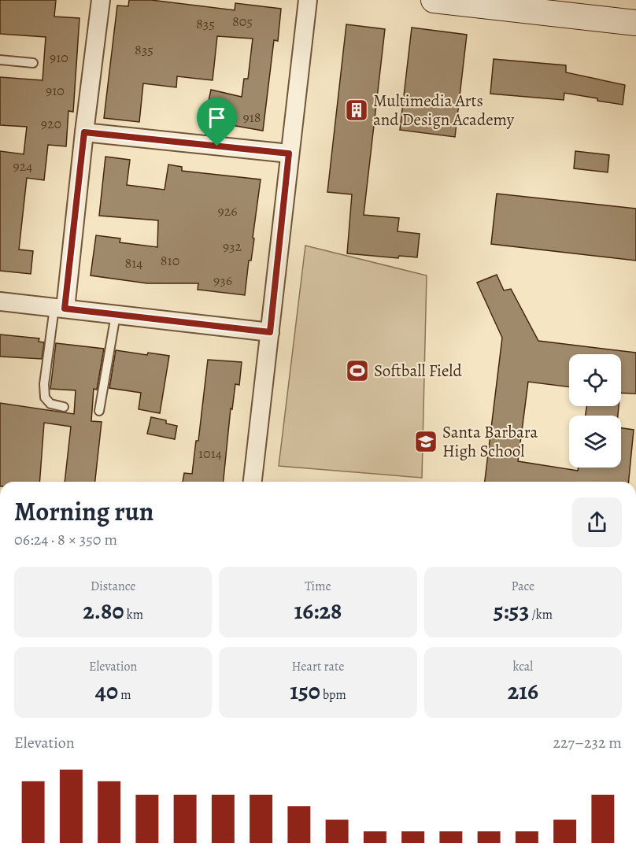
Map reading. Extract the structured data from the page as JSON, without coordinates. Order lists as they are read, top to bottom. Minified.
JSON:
{"places":{"building":["Multimedia Arts and Design Academy"],"sports":["Softball Field"],"school or university":["Santa Barbara High School"]},"house_numbers":["805","835","835","910","910","918","920","924","926","932","810","814","936","1014"],"page":{"heading":["Morning run","06:24 · 8 × 350 m"],"stats":[["Distance","2.80 km"],["Time","16:28"],["Pace","5:53 /km"],["Elevation","40 m"],["Heart rate","150 bpm"],["kcal","216"]],"chart":["Elevation","227–232 m"]}}
